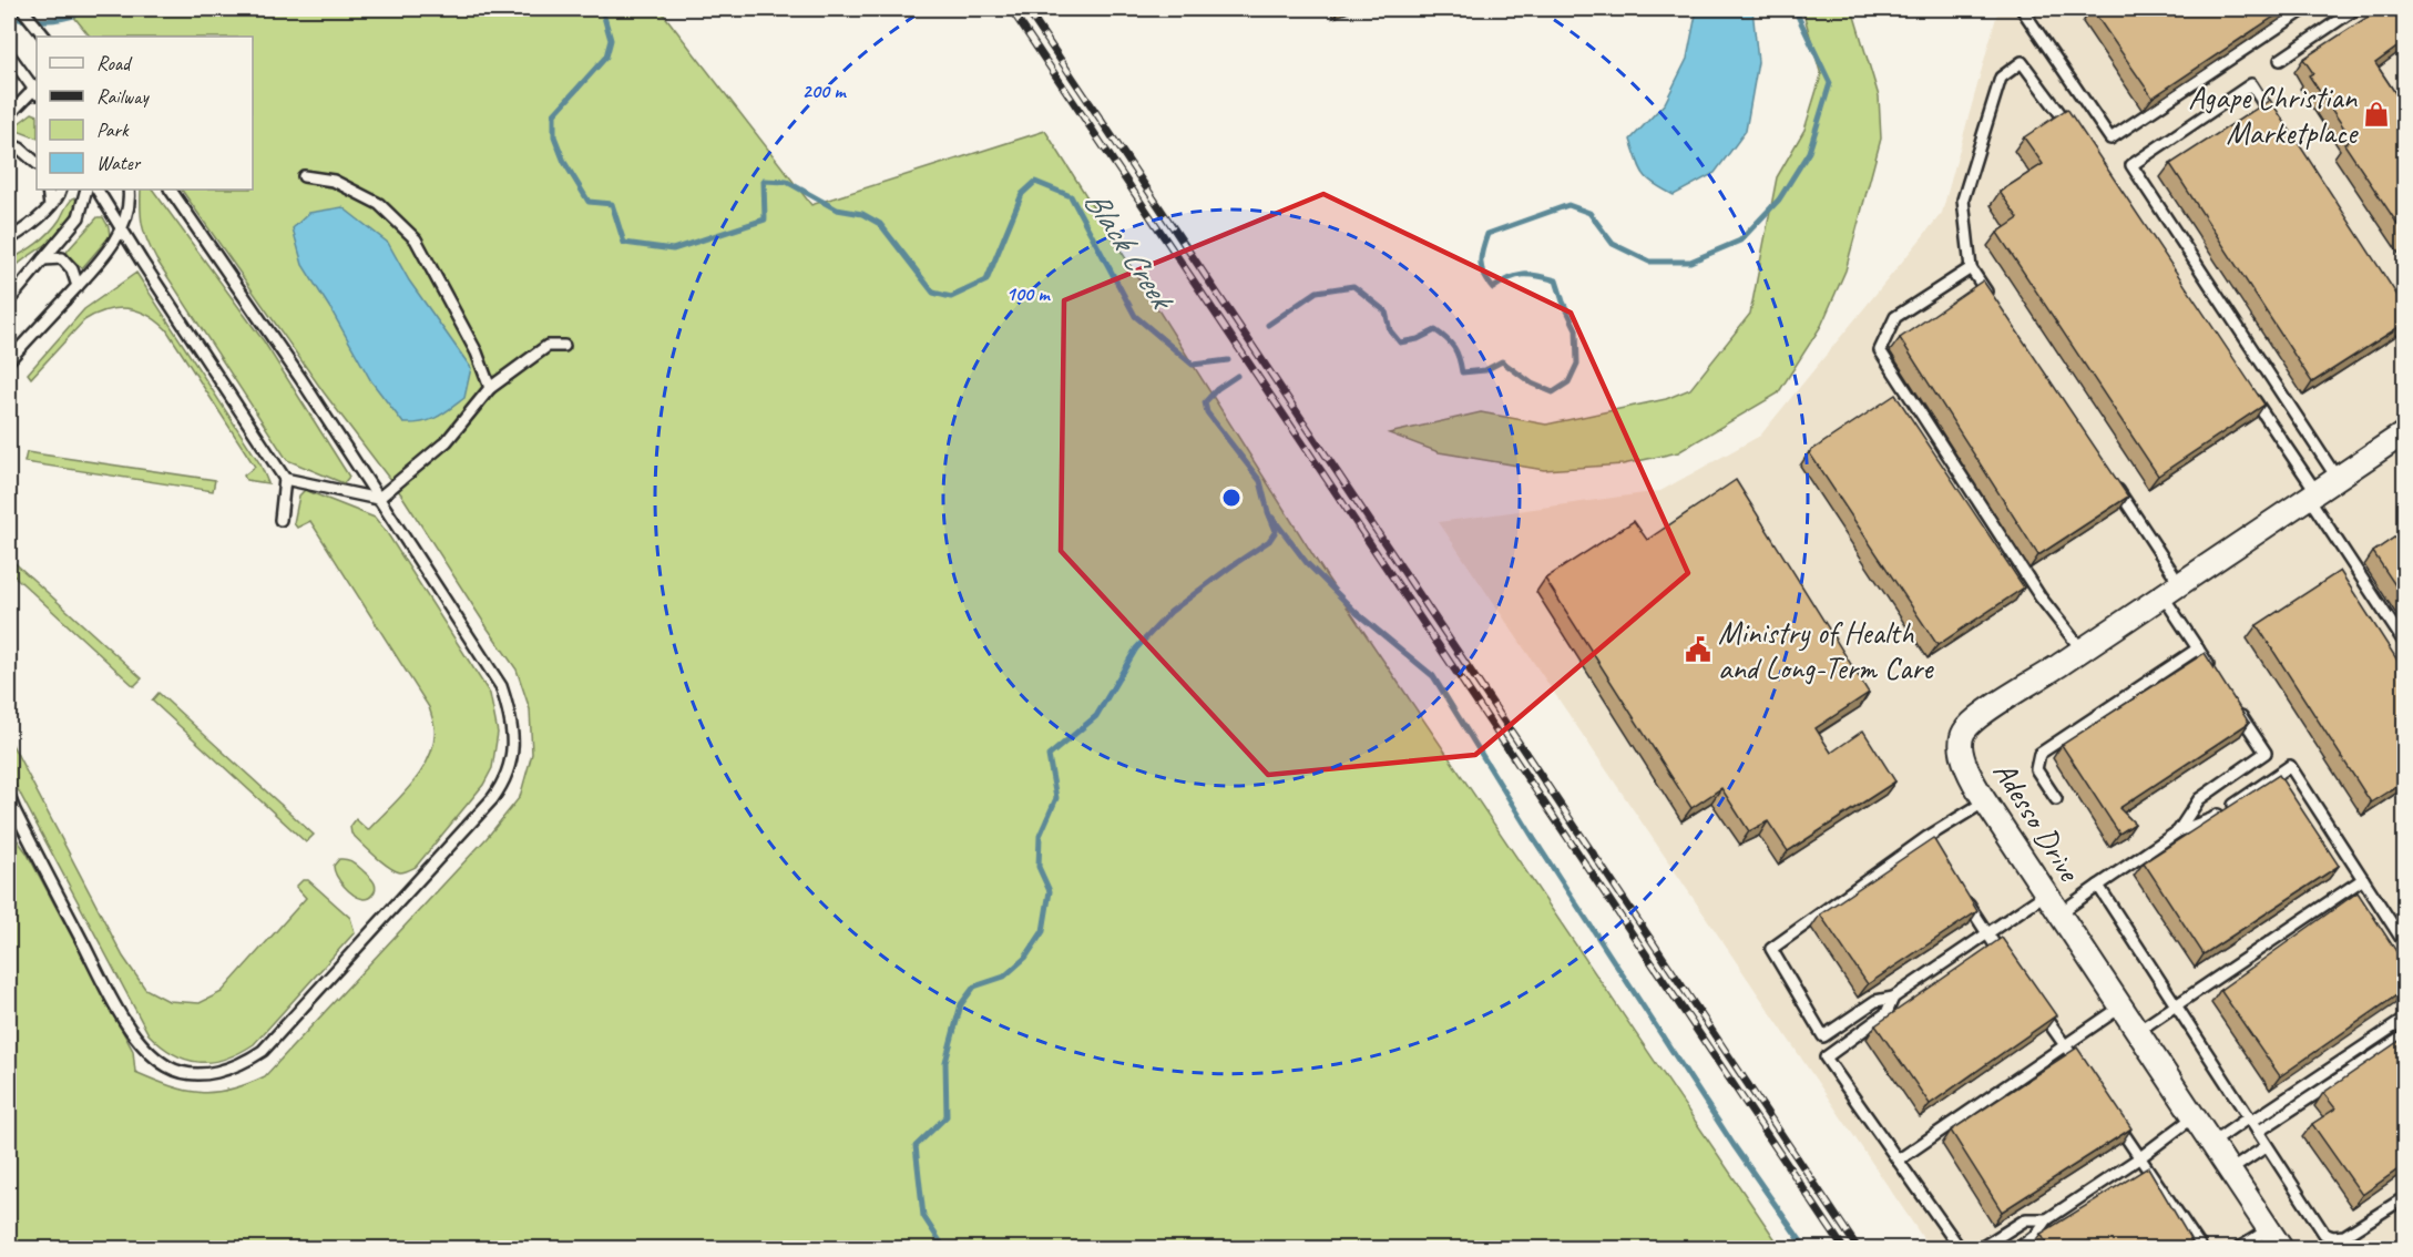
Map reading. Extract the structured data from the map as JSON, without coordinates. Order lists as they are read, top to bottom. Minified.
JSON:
{"streets":{"street":["Adesso Drive"]},"water":["Black Creek"],"places":{"shop":["Agape Christian Marketplace"],"public building":["Ministry of Health and Long-Term Care"]},"legend":["Road","Railway","Park","Water"],"rings":["200 m","100 m"]}
